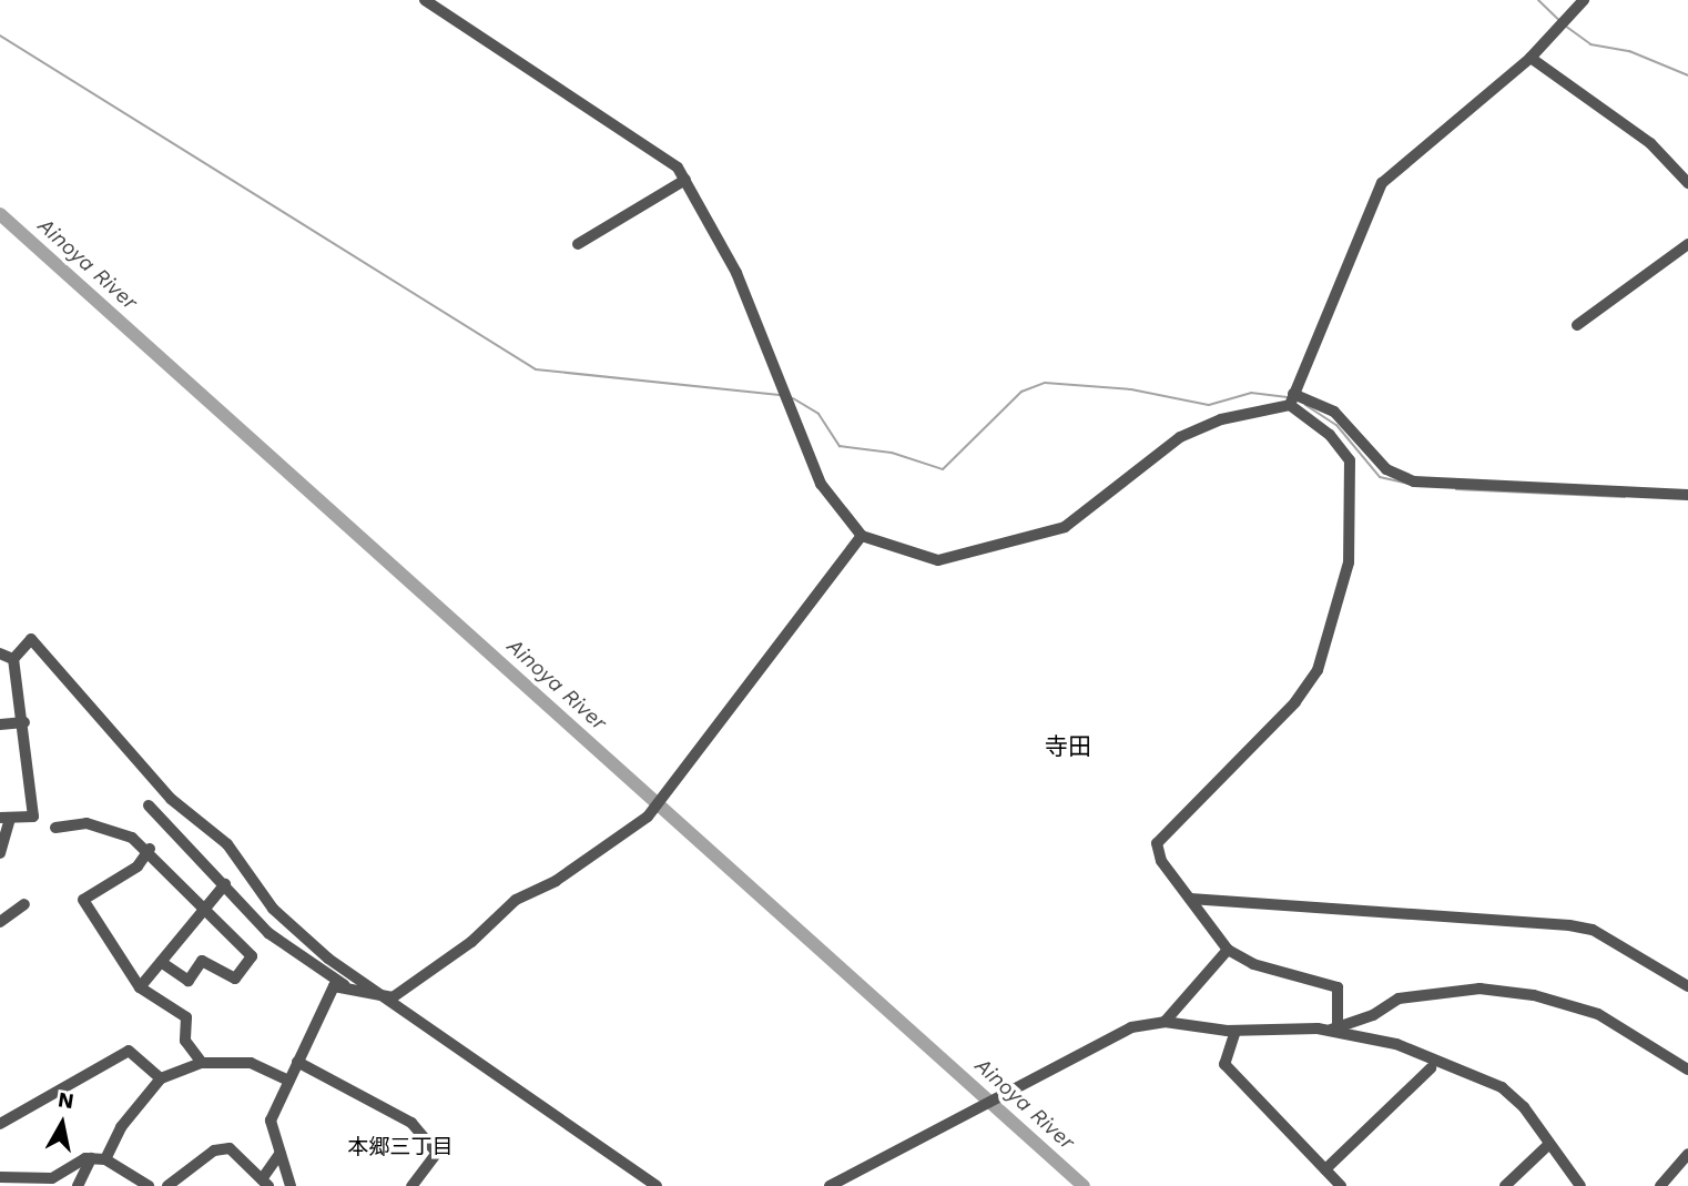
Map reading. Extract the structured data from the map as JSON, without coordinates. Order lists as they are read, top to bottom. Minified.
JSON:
{"districts":["寺田","本郷三丁目"],"water":["Ainoya River"],"north":"top"}
